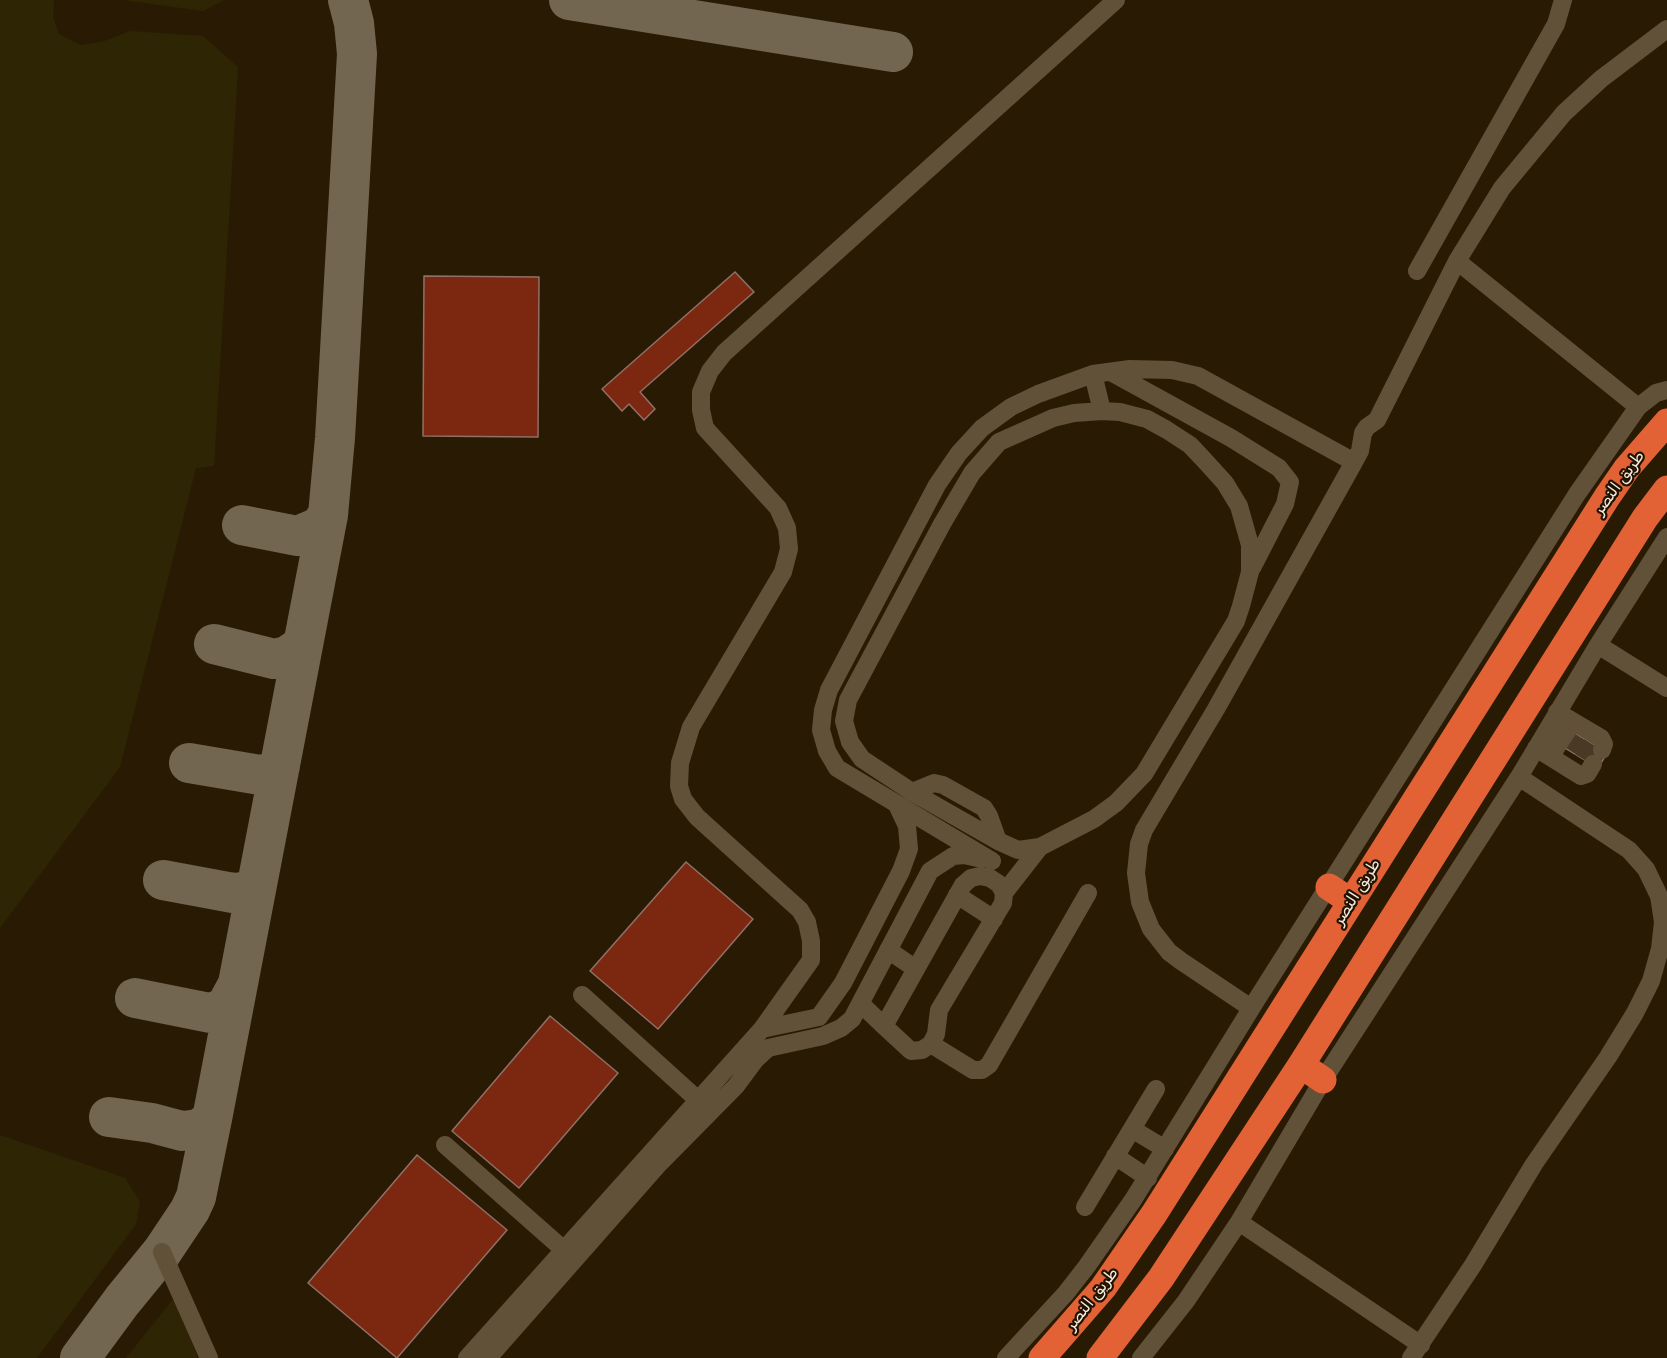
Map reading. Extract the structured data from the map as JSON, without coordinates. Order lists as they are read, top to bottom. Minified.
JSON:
{"streets":{"highway":["طريق النصر"]}}
